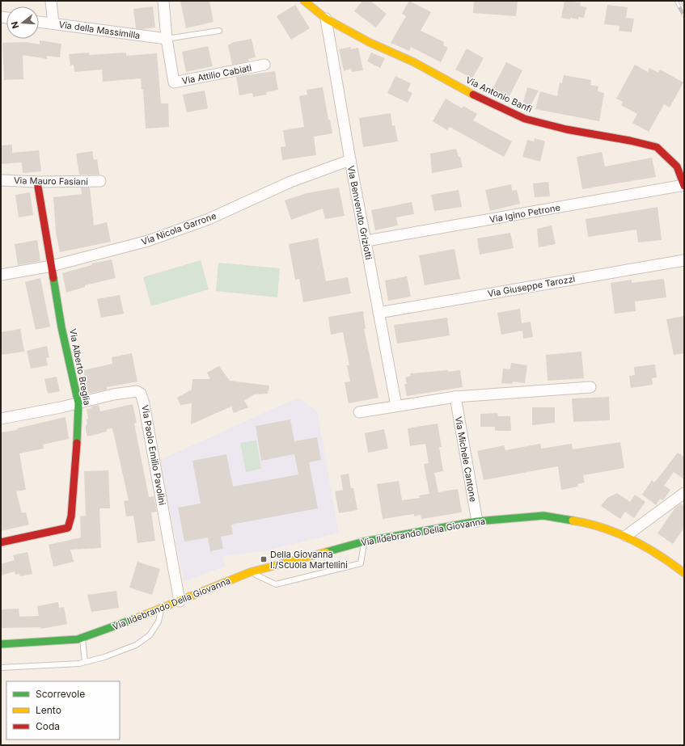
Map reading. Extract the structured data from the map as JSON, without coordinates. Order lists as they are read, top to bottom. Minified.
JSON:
{"streets":{"street":["Via della Massimilla","Via Attilio Cabiati","Via Antonio Banfi","Via Mauro Fasiani","Via Benvenuto Griziotti","Via Igino Petrone","Via Nicola Garrone","Via Giuseppe Tarozzi","Via Alberto Breglia","Via Paolo Emilio Pavolini","Via Michele Cantone","Via Ildebrando Della Giovanna"]},"crossings":[["Via della Massimilla","Via Attilio Cabiati"],["Via Antonio Banfi","Via Benvenuto Griziotti"],["Via Antonio Banfi","Via Igino Petrone"],["Via Mauro Fasiani","Via Alberto Breglia"],["Via Benvenuto Griziotti","Via Igino Petrone"],["Via Benvenuto Griziotti","Via Nicola Garrone"],["Via Benvenuto Griziotti","Via Giuseppe Tarozzi"],["Via Nicola Garrone","Via Alberto Breglia"],["Via Alberto Breglia","Via Paolo Emilio Pavolini"],["Via Paolo Emilio Pavolini","Via Ildebrando Della Giovanna"],["Via Michele Cantone","Via Ildebrando Della Giovanna"]],"places":{"transit":["Della Giovanna I./Scuola Martellini"]},"legend":["Scorrevole","Lento","Coda"],"north":"left"}
